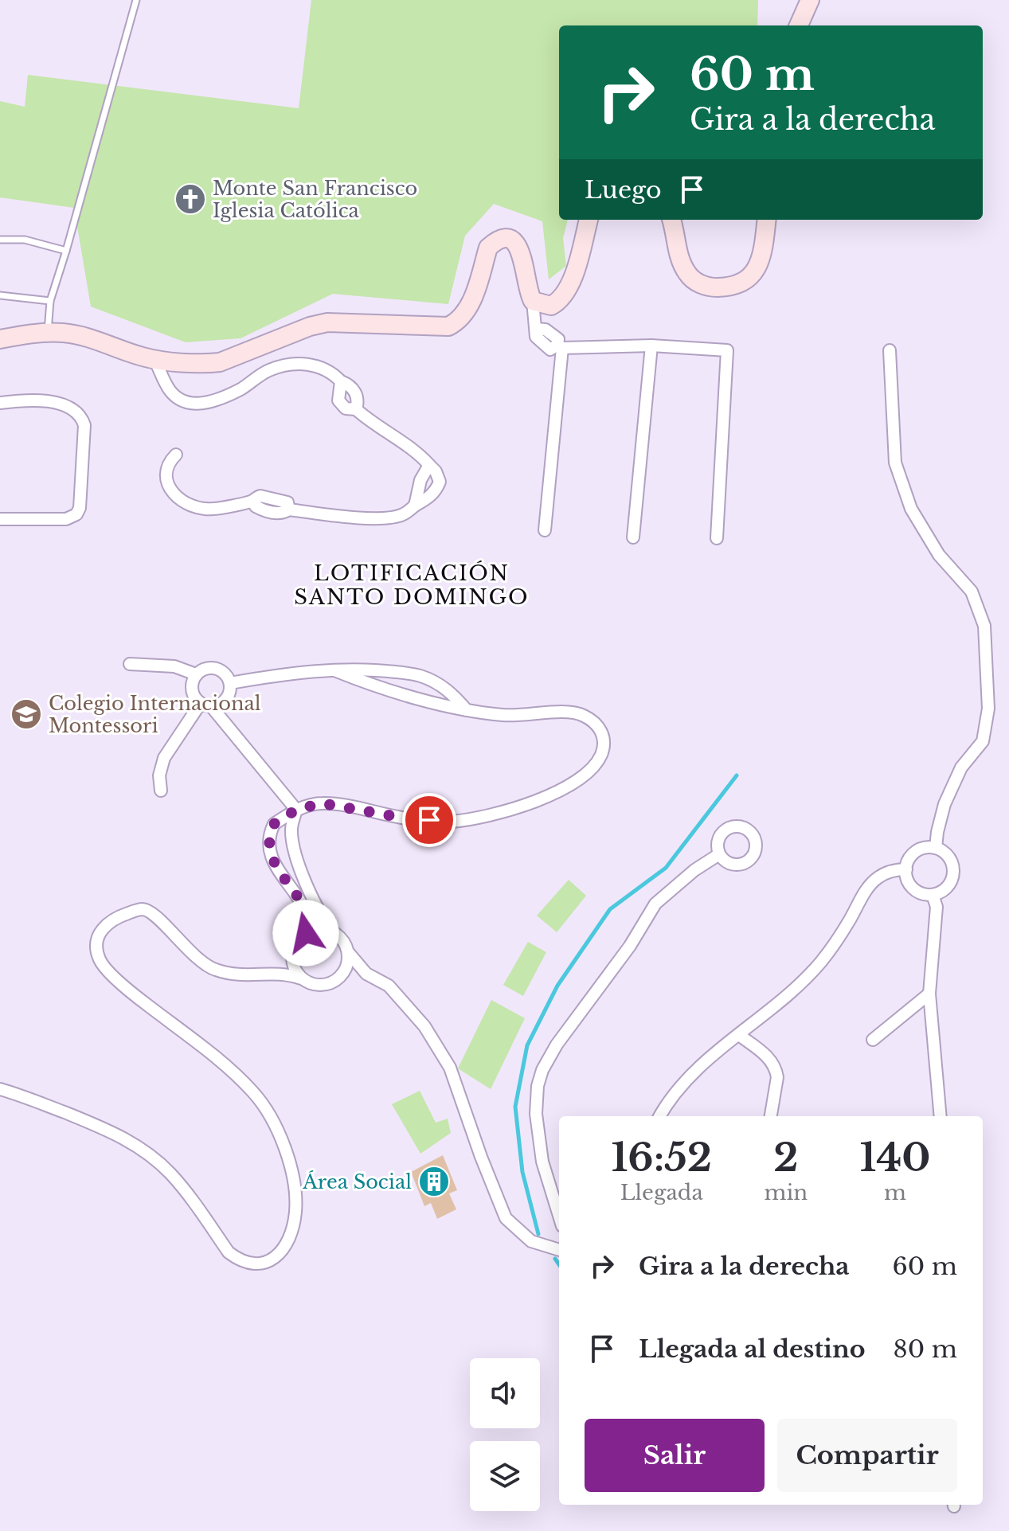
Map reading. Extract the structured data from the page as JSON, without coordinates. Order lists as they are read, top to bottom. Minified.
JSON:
{"districts":["LOTIFICACIÓN SANTO DOMINGO"],"places":{"church":["Monte San Francisco Iglesia Católica"],"school or university":["Colegio Internacional Montessori"],"building":["Área Social"]},"page":{"turn":["60 m","Gira a la derecha"],"then":"Luego","eta":["16:52","Llegada","2","min","140","m"],"list":[{"name":"Gira a la derecha","value":"60 m"},{"name":"Llegada al destino","value":"80 m"}],"buttons":["Salir","Compartir"]}}
